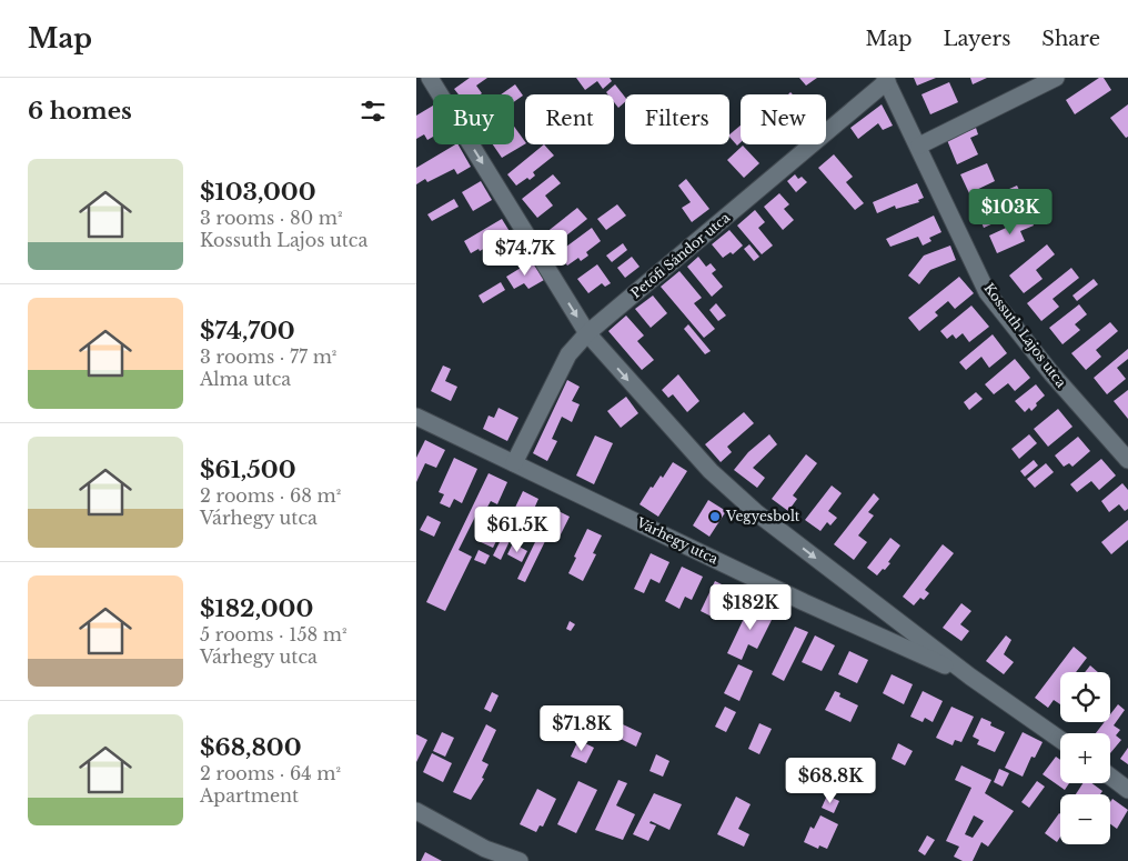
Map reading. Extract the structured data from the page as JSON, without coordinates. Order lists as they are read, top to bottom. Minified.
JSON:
{"streets":{"street":["Petőfi Sándor utca","Kossuth Lajos utca","Várhegy utca"]},"crossings":[["Petőfi Sándor utca","Kossuth Lajos utca"],["Petőfi Sándor utca","Várhegy utca"]],"places":["Vegyesbolt"],"page":{"header":"Map","nav":["Map","Layers","Share"],"heading":"6 homes","chip":["Buy","Rent","Filters","New"],"list":[{"name":"$103,000","note":"3 rooms · 80 m² · Kossuth Lajos utca"},{"name":"$74,700","note":"3 rooms · 77 m² · Alma utca"},{"name":"$61,500","note":"2 rooms · 68 m² · Várhegy utca"},{"name":"$182,000","note":"5 rooms · 158 m² · Várhegy utca"},{"name":"$68,800","note":"2 rooms · 64 m² · Apartment"}],"price":["$103K","$74.7K","$61.5K","$182K","$71.8K","$68.8K"],"map_buttons":["+","−"]}}
